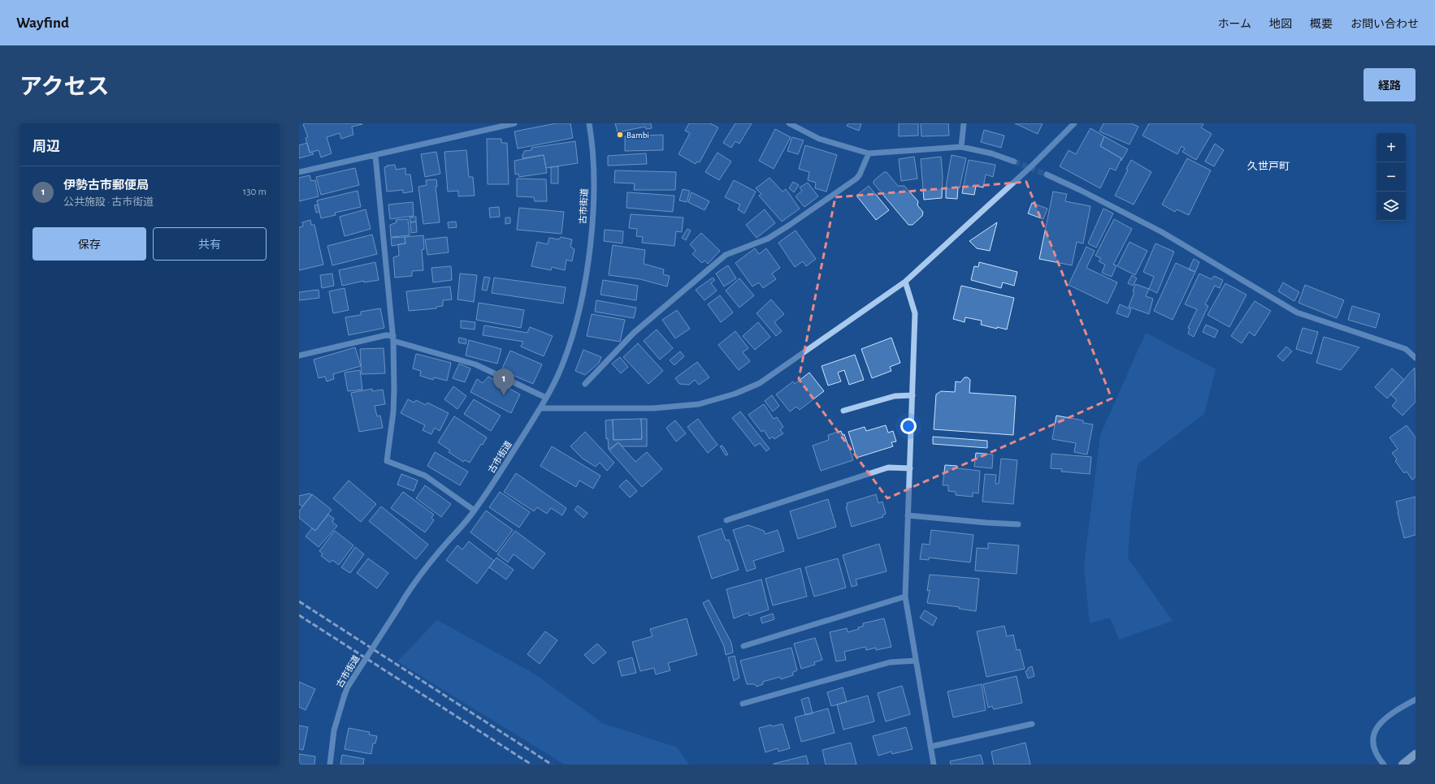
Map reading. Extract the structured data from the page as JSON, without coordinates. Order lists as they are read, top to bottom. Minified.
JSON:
{"streets":{"street":["古市街道"]},"districts":["久世戸町"],"places":["Bambi"],"page":{"header":"Wayfind","nav":["ホーム","地図","概要","お問い合わせ"],"title":"アクセス","buttons":["経路",["保存","共有"]],"heading":"周辺","map_buttons":["+","−"],"list":[{"mark":"1","name":"伊勢古市郵便局","note":"公共施設 · 古市街道","value":"130 m"}],"pins":"1"}}
